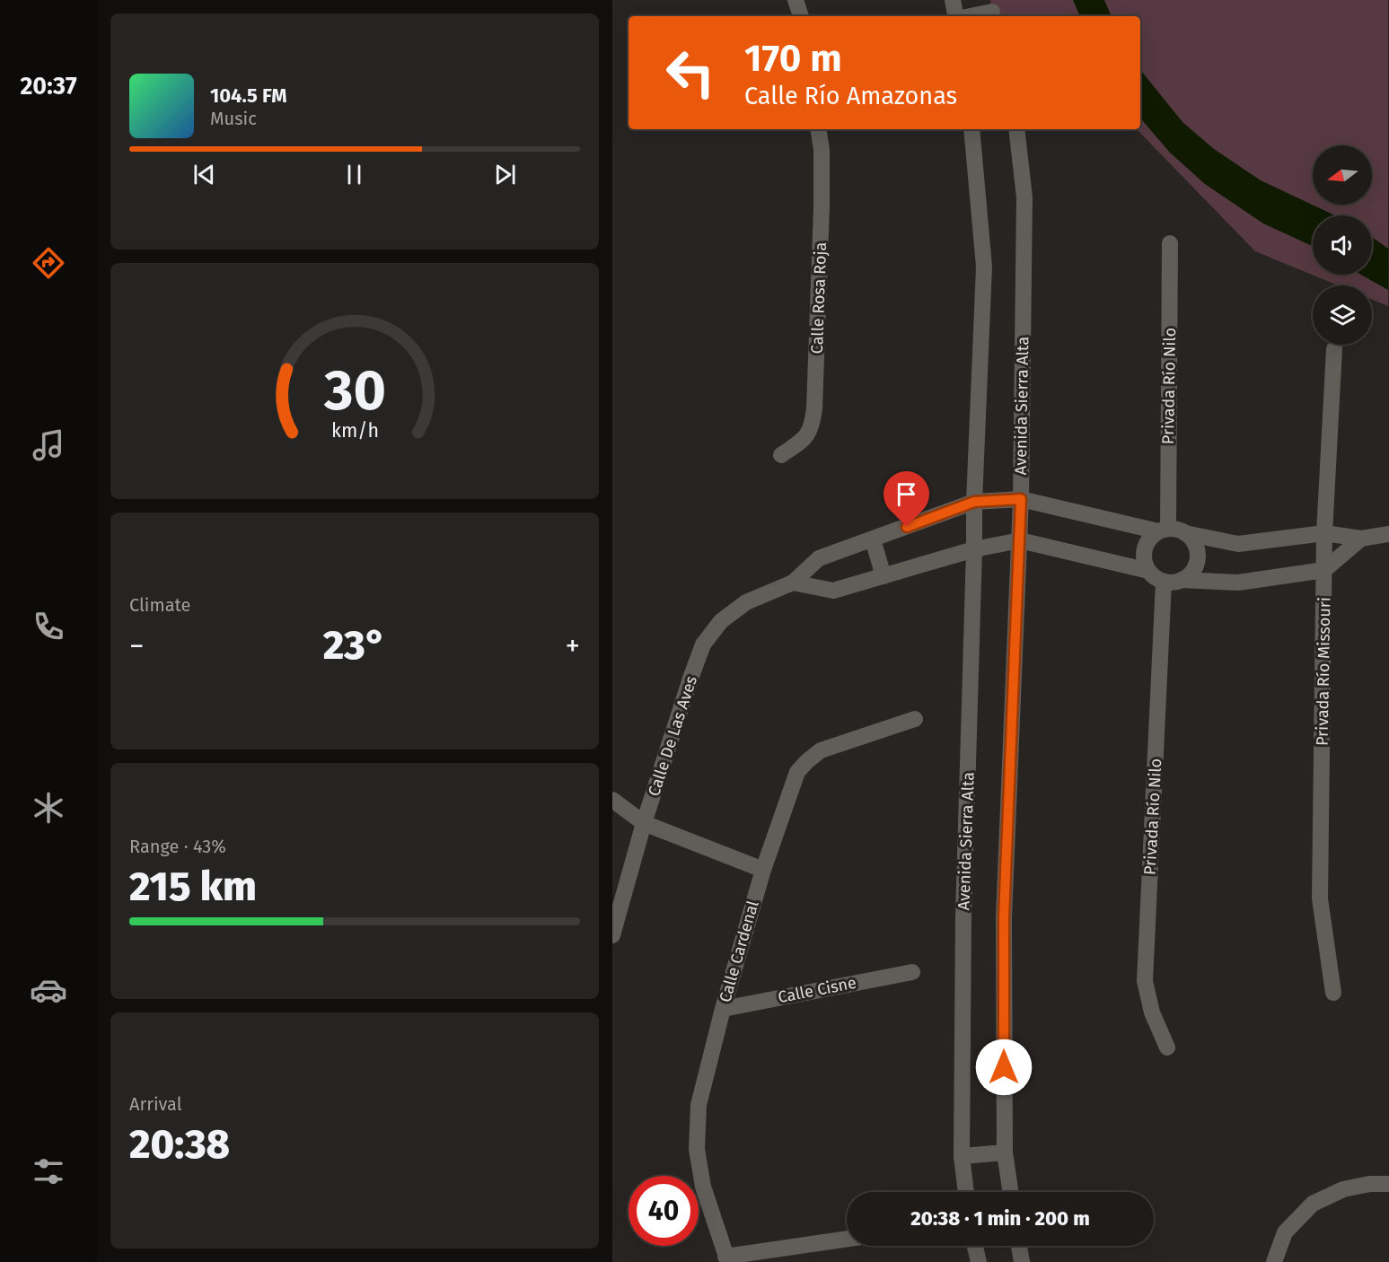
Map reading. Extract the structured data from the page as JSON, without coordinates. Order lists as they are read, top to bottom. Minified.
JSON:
{"streets":{"street":["Calle Rosa Roja","Privada Río Nilo","Avenida Sierra Alta","Privada Río Missouri","Calle De Las Aves","Calle Cardenal","Calle Cisne"]},"crossings":[["Privada Río Nilo","Calle De Las Aves"],["Avenida Sierra Alta","Calle De Las Aves"],["Calle Cardenal","Calle Cisne"]],"north":"left","page":{"tabs":"20:37","turn":["170 m","Calle Río Amazonas"],"song":["104.5 FM","Music"],"tile":["Climate",["Range · 43%","215 km"],["Arrival","20:38"]],"heat":["−","23°","+"],"limit":"40","trip":"20:38 · 1 min · 200 m","gauge":["30","km/h"]}}
